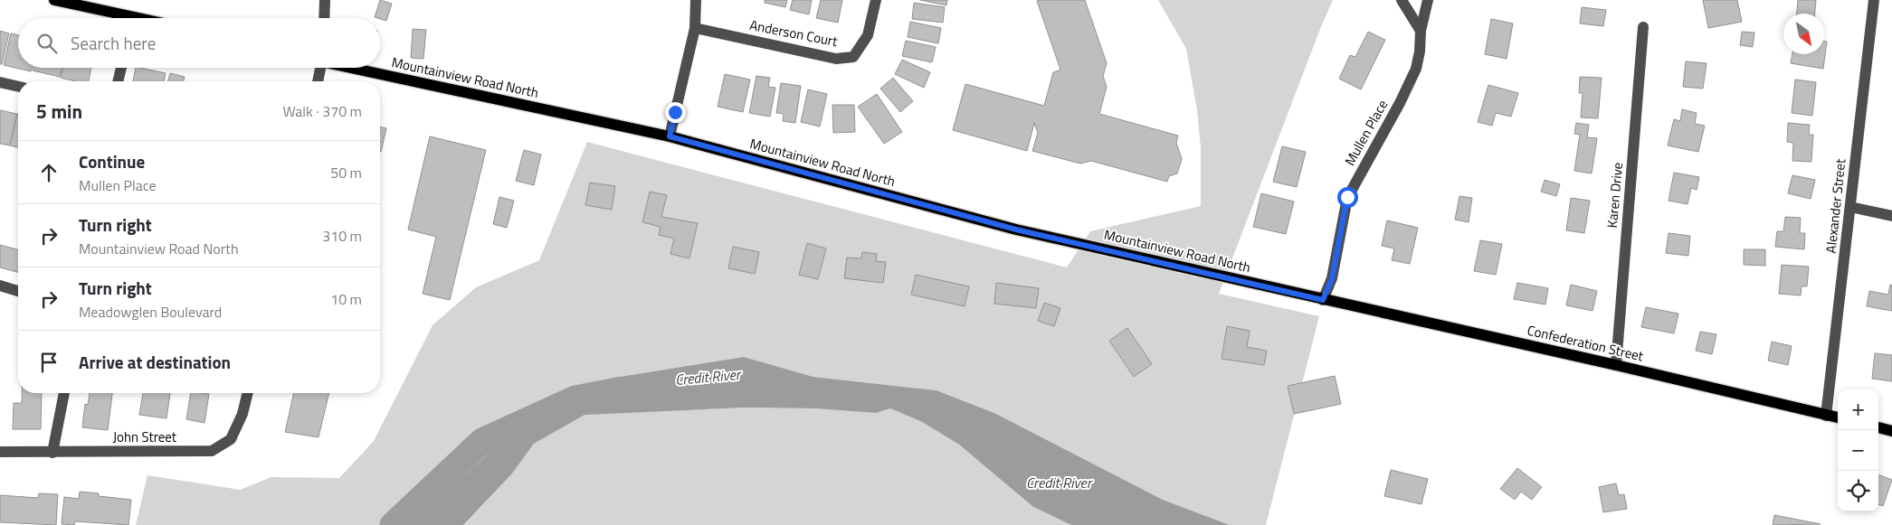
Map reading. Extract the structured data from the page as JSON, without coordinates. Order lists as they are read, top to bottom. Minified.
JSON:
{"streets":{"main road":["Mountainview Road North","Confederation Street"],"street":["Anderson Court","Mullen Place","Karen Drive","Alexander Street","John Street"]},"crossings":[["Mountainview Road North","Mullen Place"],["Mountainview Road North","Confederation Street"],["Mullen Place","Confederation Street"],["Karen Drive","Confederation Street"],["Alexander Street","Confederation Street"]],"water":["Credit River"],"north":"bottom right","page":{"search":"Search here","heading":["5 min","Walk · 370 m"],"list":[["Continue","Mullen Place","50 m"],["Turn right","Mountainview Road North","310 m"],["Turn right","Meadowglen Boulevard","10 m"],"Arrive at destination"],"map_buttons":["+","−"]}}
